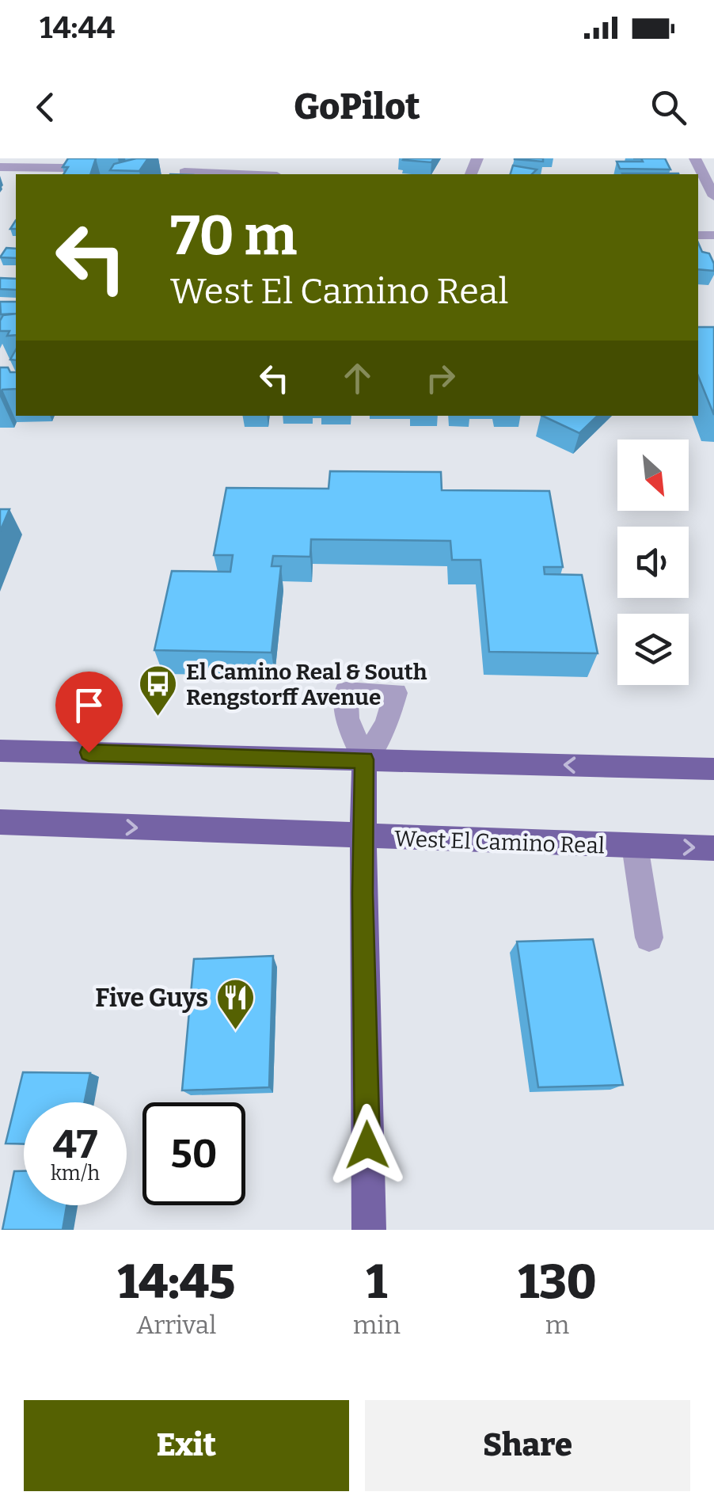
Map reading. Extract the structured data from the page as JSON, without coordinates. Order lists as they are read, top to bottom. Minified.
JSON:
{"streets":{"main road":["West El Camino Real"]},"places":{"bus stop":["El Camino Real & South Rengstorff Avenue"],"restaurant":["Five Guys"]},"north":"bottom right","page":{"status":"14:44","header":"GoPilot","turn":["70 m","West El Camino Real"],"speed":"47 km/h","limit":"50","eta":["14:45","Arrival","1","min","130","m"],"buttons":["Exit","Share"]}}
